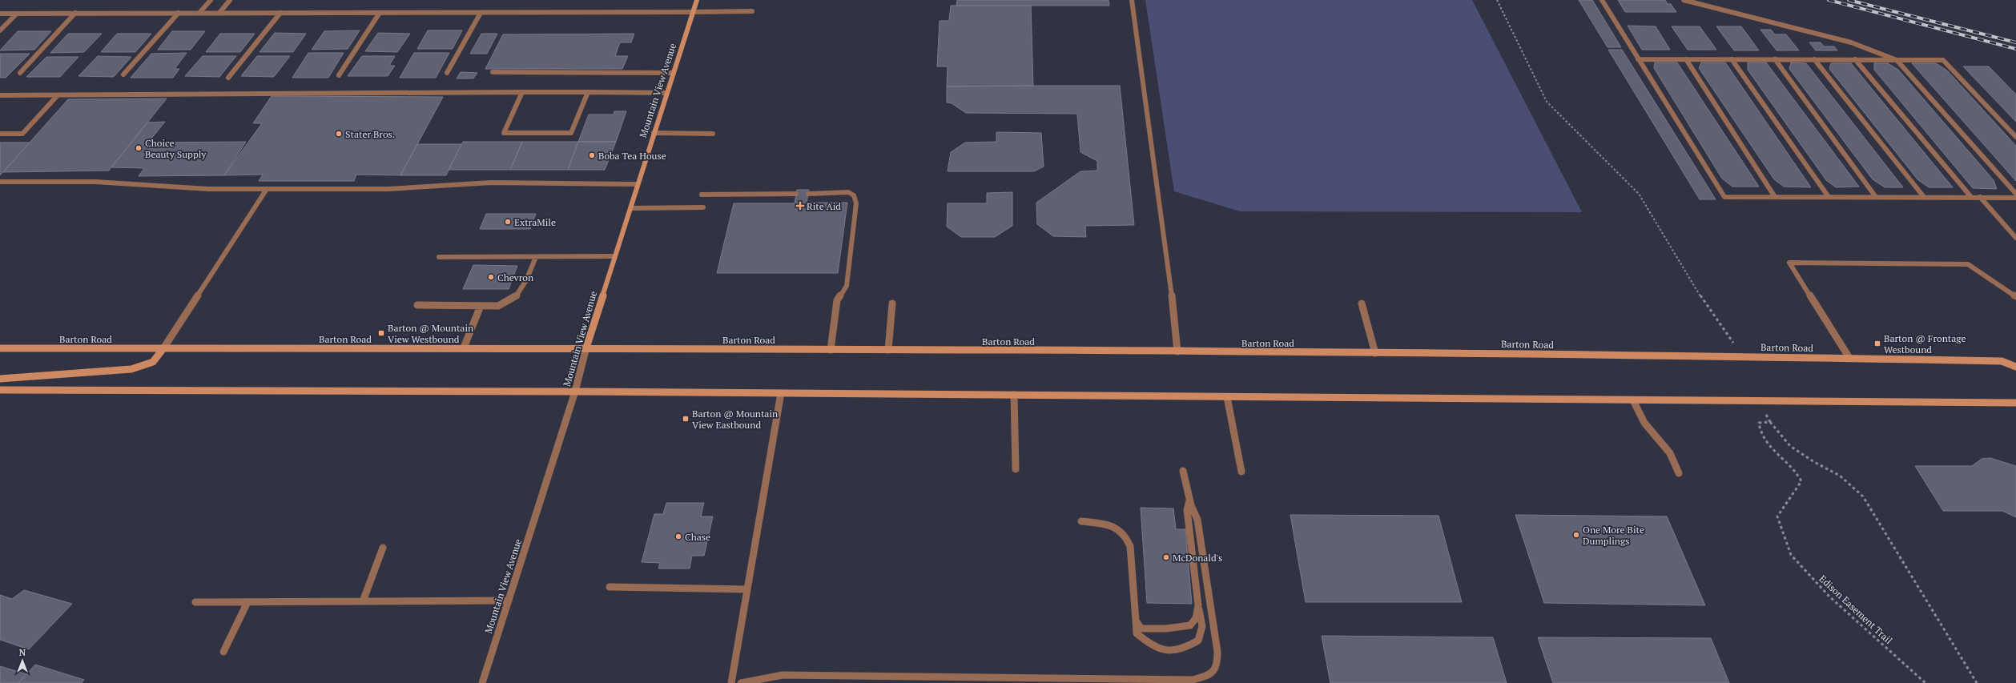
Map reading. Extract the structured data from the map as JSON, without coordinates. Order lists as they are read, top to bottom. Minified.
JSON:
{"streets":{"main road":["Mountain View Avenue","Barton Road"],"path":["Edison Easement Trail"]},"crossings":[["Mountain View Avenue","Barton Road"]],"places":{"other":["Stater Bros.","Choice Beauty Supply","Boba Tea House","ExtraMile","Chevron","One More Bite Dumplings","Chase","McDonald's"],"health":["Rite Aid"],"transit":["Barton @ Mountain View Westbound","Barton @ Frontage Westbound","Barton @ Mountain View Eastbound"]},"north":"top"}
